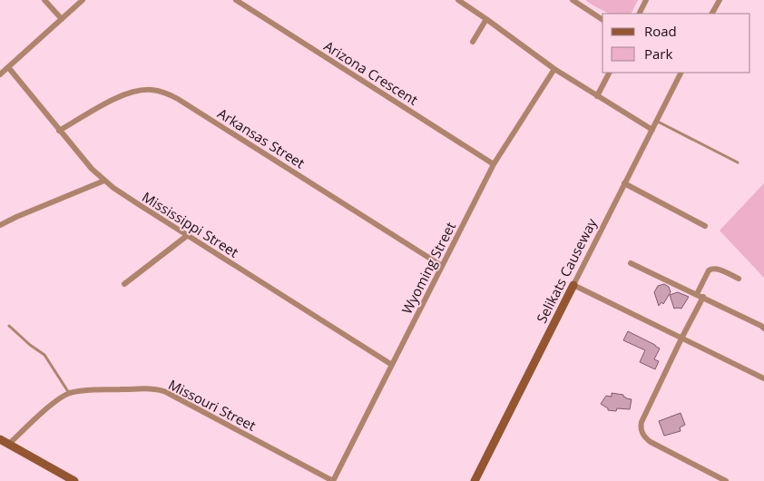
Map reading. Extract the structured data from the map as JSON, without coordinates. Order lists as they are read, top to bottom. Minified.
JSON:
{"streets":{"street":["Arizona Crescent","Arkansas Street","Mississippi Street","Wyoming Street","Selikats Causeway","Missouri Street"]},"crossings":[["Arizona Crescent","Wyoming Street"],["Arkansas Street","Mississippi Street"],["Arkansas Street","Wyoming Street"],["Mississippi Street","Wyoming Street"],["Wyoming Street","Missouri Street"]],"legend":["Road","Park"]}
